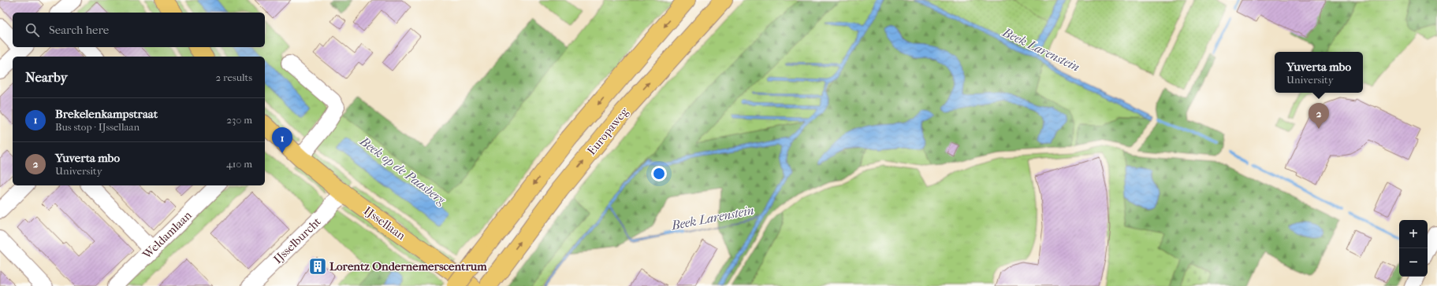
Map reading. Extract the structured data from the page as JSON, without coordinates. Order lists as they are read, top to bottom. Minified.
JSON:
{"streets":{"main road":["Europaweg","IJssellaan"],"street":["Weldamlaan","IJsselburcht"]},"crossings":[["IJssellaan","IJsselburcht"]],"water":["Beek Larenstein","Beek op de Paasberg"],"places":{"building":["Lorentz Ondernemerscentrum"]},"page":{"search":"Search here","popup":["Yuverta mbo","University"],"heading":["Nearby","2 results"],"list":[{"mark":"1","name":"Brekelenkampstraat","note":"Bus stop · IJssellaan","value":"230 m"},{"mark":"2","name":"Yuverta mbo","note":"University","value":"410 m"}],"pins":["2","1"],"map_buttons":["+","−"]}}
